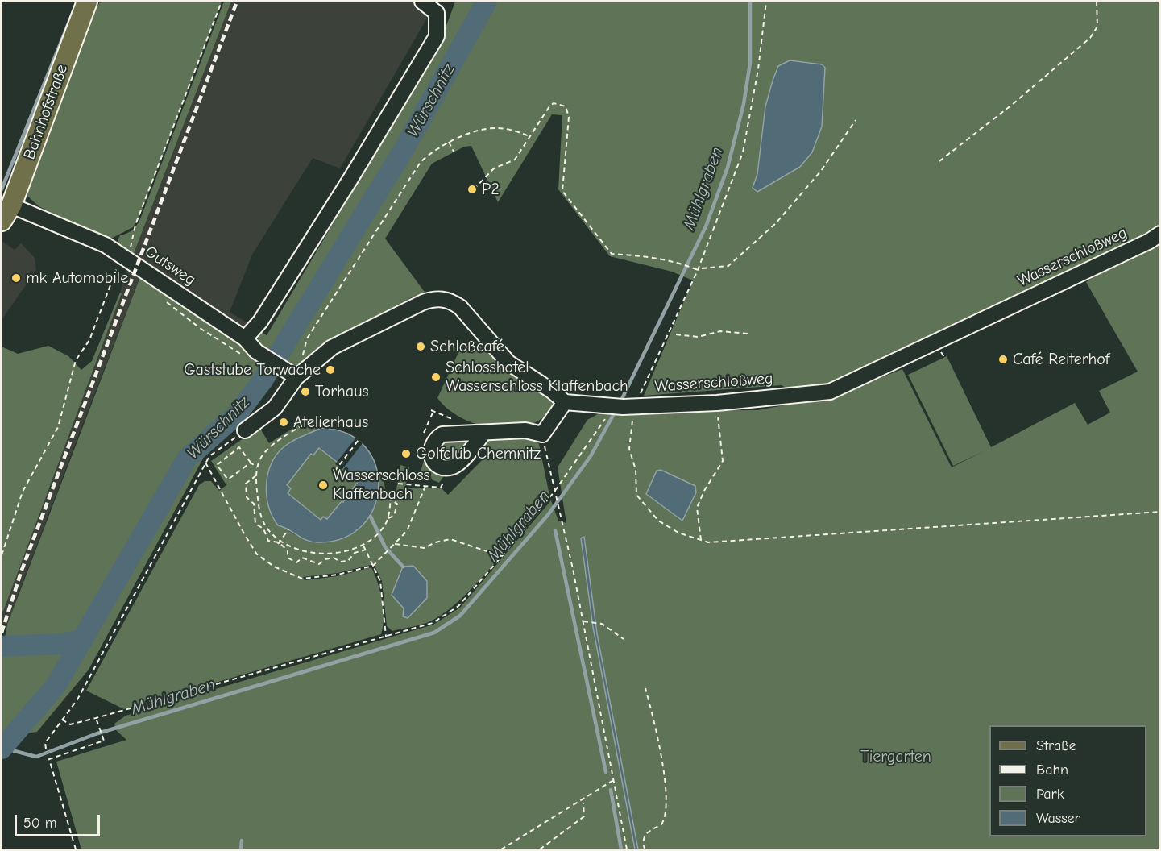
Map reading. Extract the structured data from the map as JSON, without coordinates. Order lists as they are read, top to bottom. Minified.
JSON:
{"streets":{"main road":["Bahnhofstraße"],"street":["Wasserschloßweg","Gutsweg"]},"crossings":[["Bahnhofstraße","Gutsweg"]],"water":["Würschnitz","Mühlgraben"],"parks":["Tiergarten"],"places":["P2","mk Automobile","Schloßcafé","Café Reiterhof","Gaststube Torwache","Schlosshotel Wasserschloss Klaffenbach","Torhaus","Atelierhaus","Golfclub Chemnitz","Wasserschloss Klaffenbach"],"legend":["Straße","Bahn","Park","Wasser"],"scale_bar":"50 m"}
